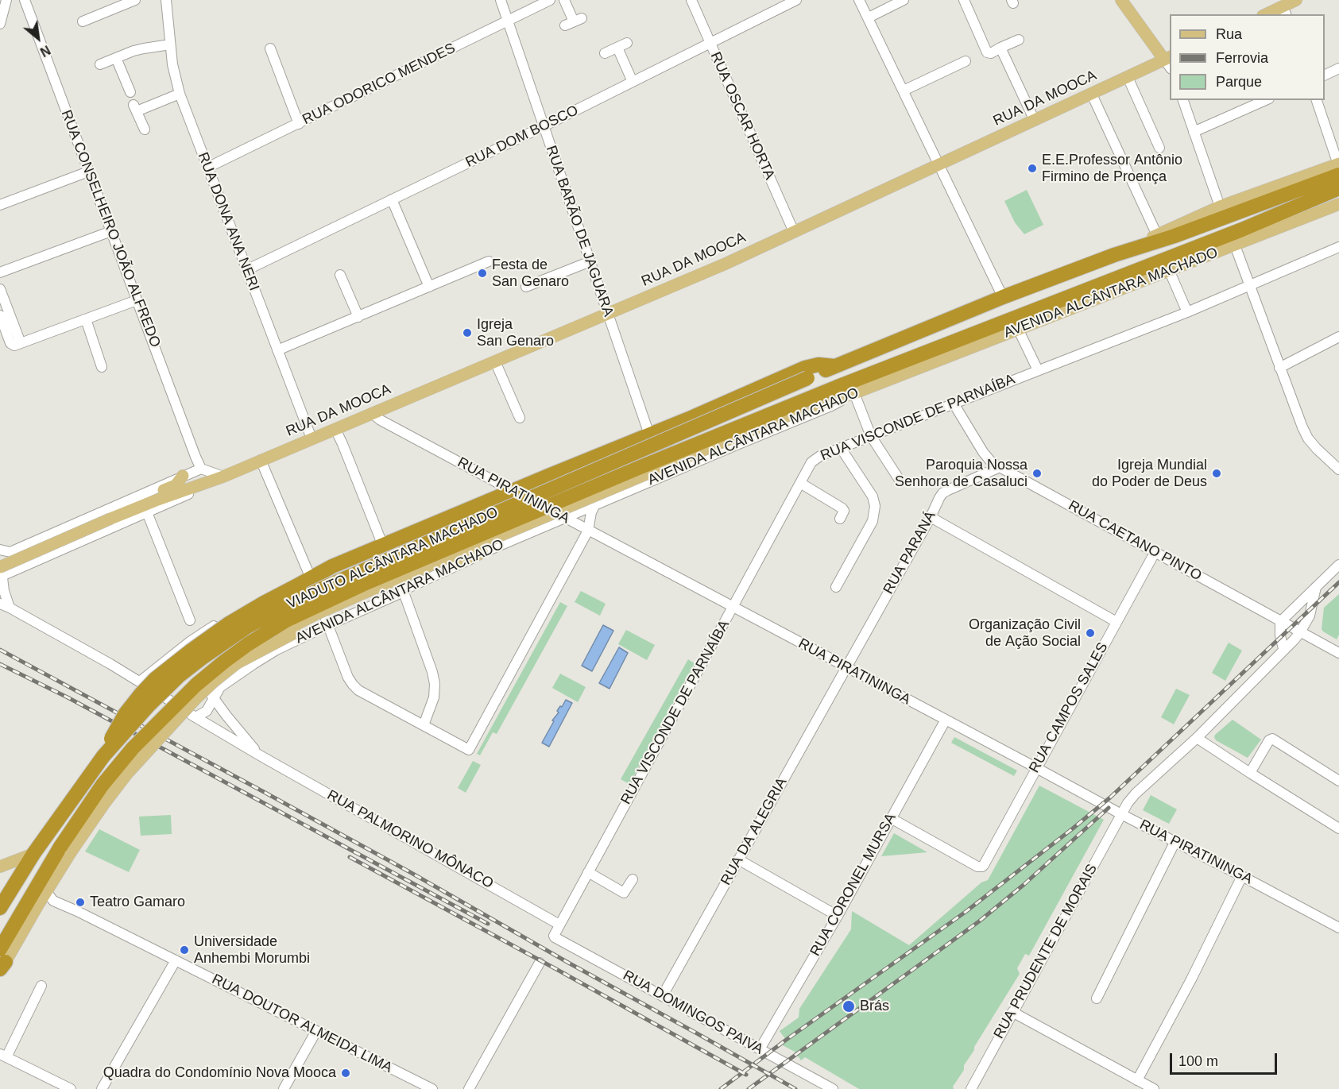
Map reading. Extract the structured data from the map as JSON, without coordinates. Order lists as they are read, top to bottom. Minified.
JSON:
{"streets":{"highway":["AVENIDA ALCÂNTARA MACHADO","VIADUTO ALCÂNTARA MACHADO"],"main road":["RUA DA MOOCA"],"street":["RUA ODORICO MENDES","RUA OSCAR HORTA","RUA DOM BOSCO","RUA DONA ANA NERI","RUA CONSELHEIRO JOÃO ALFREDO","RUA BARÃO DE JAGUARA","RUA VISCONDE DE PARNAÍBA","RUA PIRATININGA","RUA CAETANO PINTO","RUA PARANÁ","RUA CAMPOS SALES","RUA DA ALEGRIA","RUA PALMORINO MÔNACO","RUA CORONEL MURSA","RUA PRUDENTE DE MORAIS","RUA DOMINGOS PAIVA","RUA DOUTOR ALMEIDA LIMA"]},"crossings":[["RUA ODORICO MENDES","RUA DONA ANA NERI"],["RUA ODORICO MENDES","RUA BARÃO DE JAGUARA"],["RUA DA MOOCA","RUA OSCAR HORTA"],["RUA DA MOOCA","RUA DONA ANA NERI"],["RUA DA MOOCA","RUA BARÃO DE JAGUARA"],["RUA DA MOOCA","RUA PIRATININGA"],["RUA DA MOOCA","RUA PALMORINO MÔNACO"],["RUA OSCAR HORTA","RUA DOM BOSCO"],["RUA DOM BOSCO","RUA DONA ANA NERI"],["RUA DOM BOSCO","RUA BARÃO DE JAGUARA"],["AVENIDA ALCÂNTARA MACHADO","RUA PIRATININGA"],["AVENIDA ALCÂNTARA MACHADO","VIADUTO ALCÂNTARA MACHADO"],["AVENIDA ALCÂNTARA MACHADO","RUA PALMORINO MÔNACO"],["RUA VISCONDE DE PARNAÍBA","RUA PIRATININGA"],["RUA VISCONDE DE PARNAÍBA","RUA CAETANO PINTO"],["RUA VISCONDE DE PARNAÍBA","RUA PALMORINO MÔNACO"],["RUA VISCONDE DE PARNAÍBA","RUA DOMINGOS PAIVA"],["RUA PIRATININGA","RUA PARANÁ"],["RUA PIRATININGA","RUA CAMPOS SALES"],["RUA PIRATININGA","RUA DA ALEGRIA"],["RUA PIRATININGA","RUA CORONEL MURSA"],["RUA PIRATININGA","RUA PRUDENTE DE MORAIS"],["RUA CAETANO PINTO","RUA PARANÁ"],["RUA CAETANO PINTO","RUA CAMPOS SALES"],["RUA CAETANO PINTO","RUA PRUDENTE DE MORAIS"],["RUA PARANÁ","RUA DA ALEGRIA"],["RUA CAMPOS SALES","RUA CORONEL MURSA"],["RUA DA ALEGRIA","RUA DOMINGOS PAIVA"],["RUA CORONEL MURSA","RUA DOMINGOS PAIVA"]],"places":["E.E.Professor Antônio Firmino de Proença","Festa de San Genaro","Igreja San Genaro","Paroquia Nossa Senhora de Casaluci","Igreja Mundial do Poder de Deus","Organização Civil de Ação Social","Teatro Gamaro","Universidade Anhembi Morumbi","Brás","Quadra do Condomínio Nova Mooca"],"legend":["Rua","Ferrovia","Parque"],"scale_bar":"100 m","north":"bottom right"}
